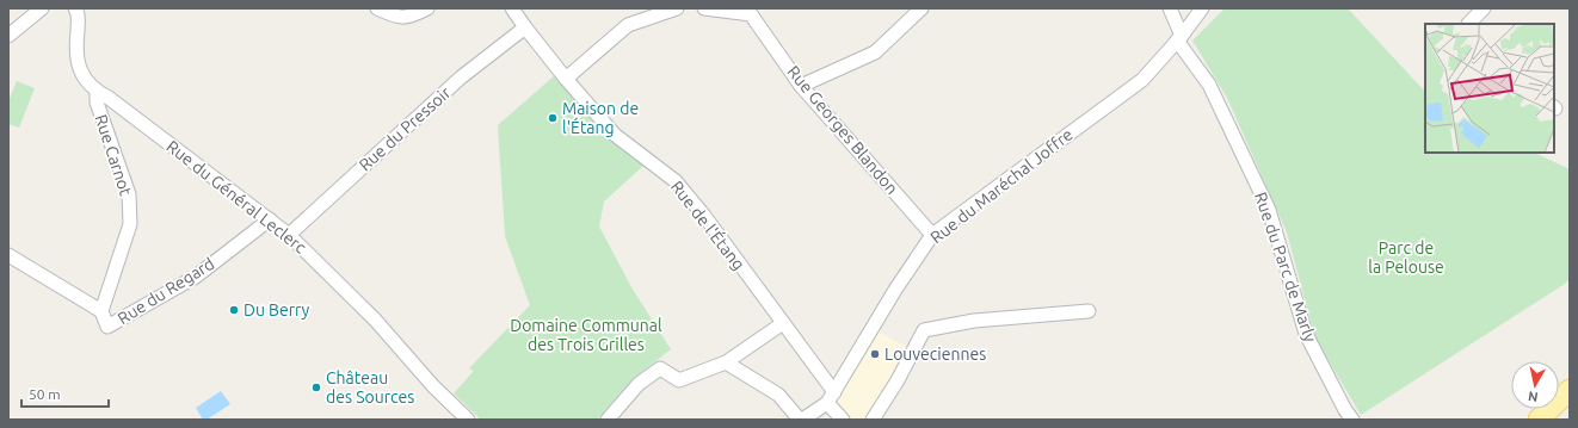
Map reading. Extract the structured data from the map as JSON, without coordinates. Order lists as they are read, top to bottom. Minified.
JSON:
{"streets":{"street":["Rue du Pressoir","Rue Georges Blandon","Rue Carnot","Rue du Maréchal Joffre","Rue du Général Leclerc","Rue de l'Étang","Rue du Parc de Marly","Rue du Regard"]},"crossings":[["Rue du Pressoir","Rue du Général Leclerc"],["Rue du Pressoir","Rue de l'Étang"],["Rue Georges Blandon","Rue du Maréchal Joffre"],["Rue Carnot","Rue du Général Leclerc"],["Rue Carnot","Rue du Regard"],["Rue du Maréchal Joffre","Rue de l'Étang"],["Rue du Maréchal Joffre","Rue du Parc de Marly"],["Rue du Général Leclerc","Rue du Regard"]],"parks":["Parc de la Pelouse","Domaine Communal des Trois Grilles"],"places":["Maison de l'Étang","Du Berry","Louveciennes","Château des Sources"],"scale_bar":"50 m","north":"bottom"}
